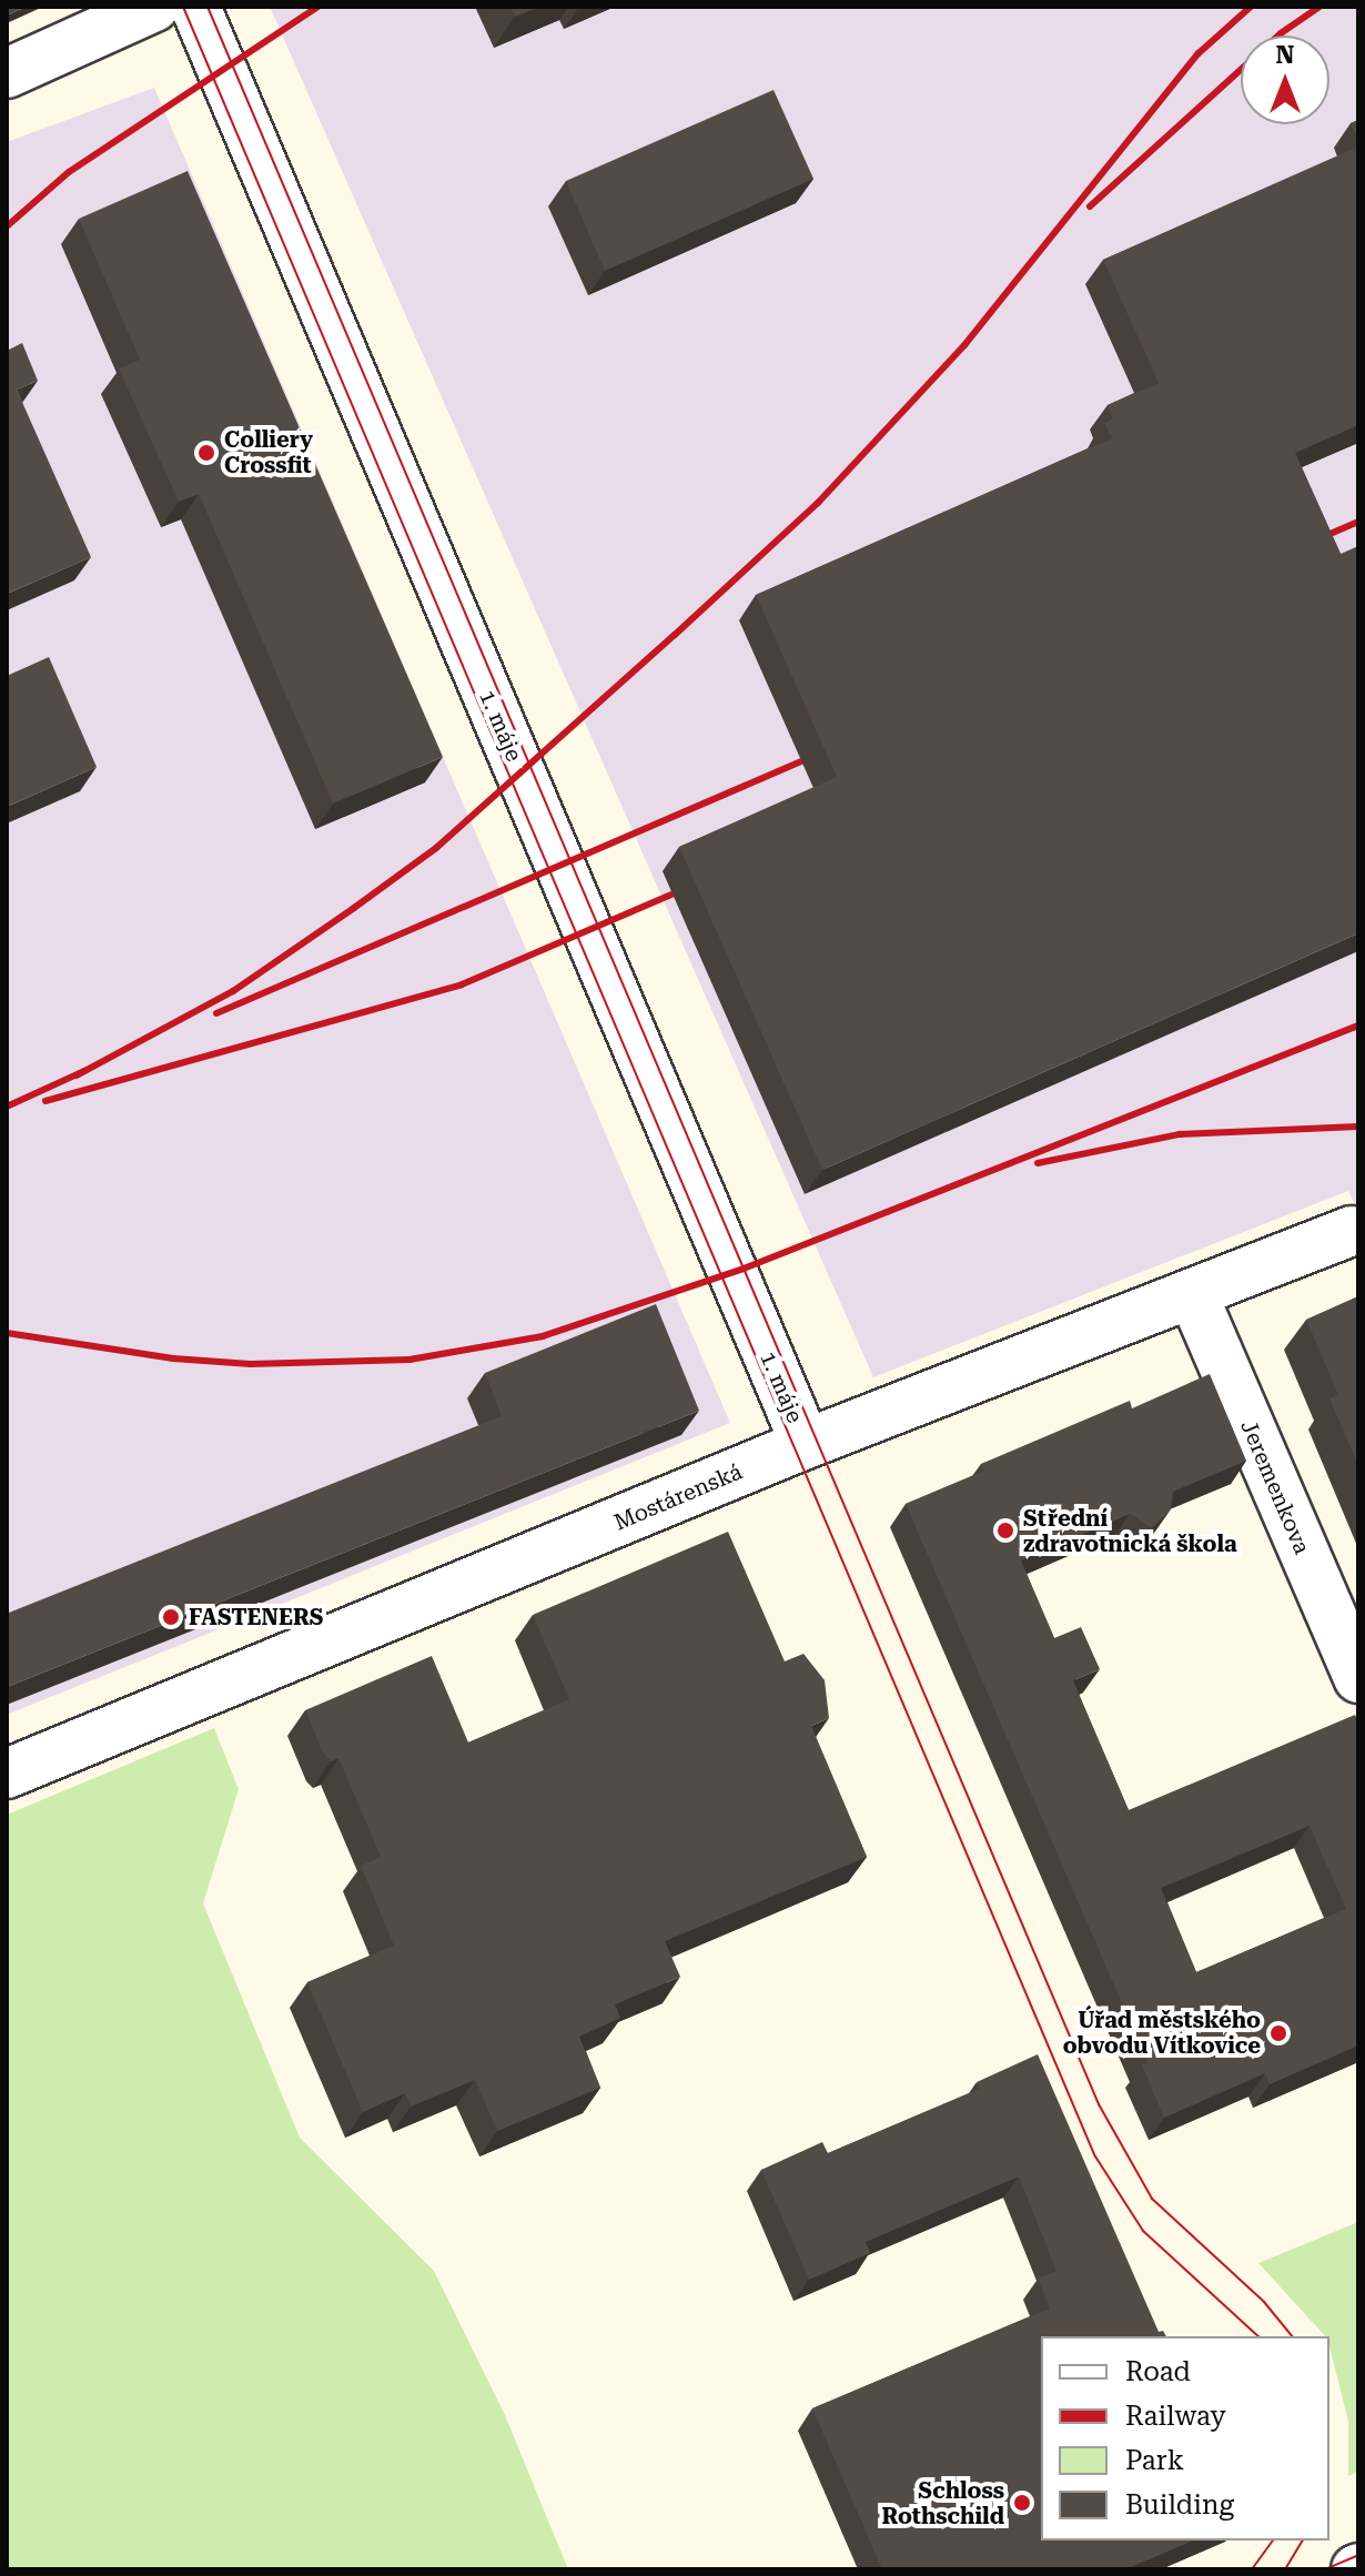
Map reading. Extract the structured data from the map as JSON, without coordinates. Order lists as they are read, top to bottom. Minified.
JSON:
{"streets":{"street":["1. máje","Jeremenkova","Mostárenská"]},"crossings":[["1. máje","Mostárenská"],["Jeremenkova","Mostárenská"]],"places":["Colliery Crossfit","Střední zdravotnická škola","FASTENERS","Úřad městského obvodu Vítkovice","Schloss Rothschild"],"legend":["Road","Railway","Park","Building"],"north":"top"}
